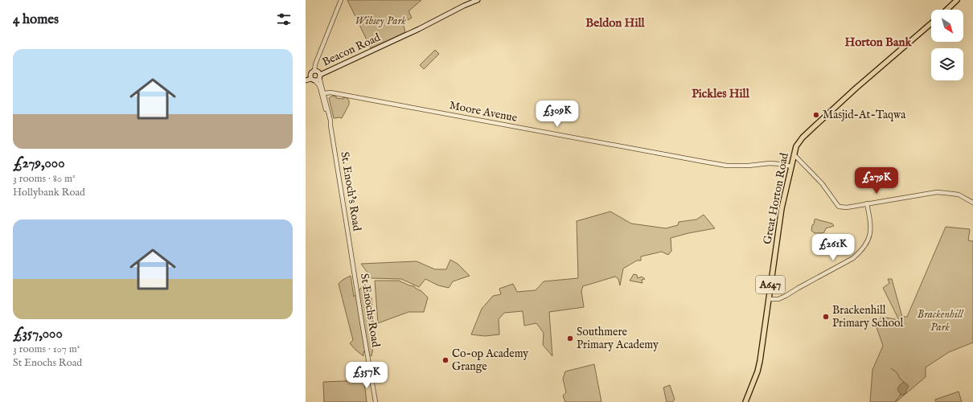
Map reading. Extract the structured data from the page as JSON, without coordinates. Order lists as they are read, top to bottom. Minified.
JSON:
{"streets":{"main road":["Beacon Road","Great Horton Road","A647"],"street":["Moore Avenue","St. Enoch's Road","St Enochs Road"]},"crossings":[["Beacon Road","St. Enoch's Road"],["Moore Avenue","St. Enoch's Road"],["Moore Avenue","Great Horton Road"],["St. Enoch's Road","St Enochs Road"]],"districts":["Beldon Hill","Horton Bank","Pickles Hill"],"parks":["Wibsey Park","Brackenhill Park"],"places":["Masjid-At-Taqwa","Brackenhill Primary School","Southmere Primary Academy","Co-op Academy Grange"],"north":"bottom right","page":{"heading":"4 homes","list":[{"name":"£279,000","note":"3 rooms · 80 m² · Hollybank Road"},{"name":"£357,000","note":"3 rooms · 107 m² · St Enochs Road"}],"price":["£309K","£279K","£261K","£357K"]}}
